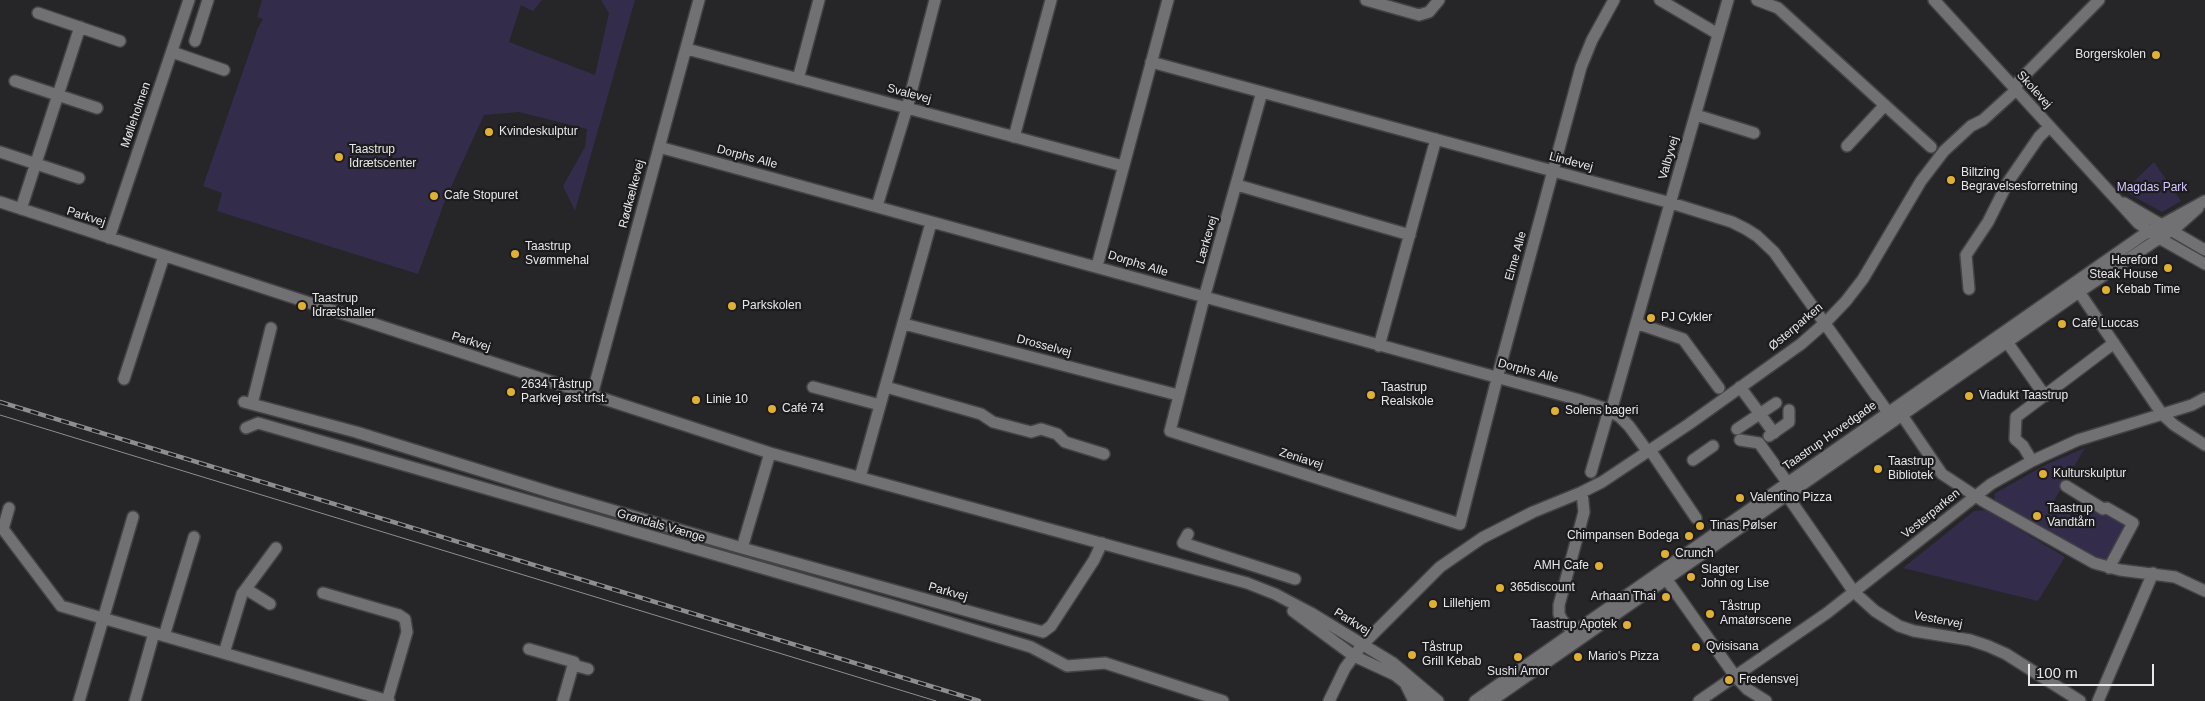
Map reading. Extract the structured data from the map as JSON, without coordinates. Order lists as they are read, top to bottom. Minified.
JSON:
{"streets":{"street":["Skolevej","Svalevej","Mølleholmen","Dorphs Alle","Valbyvej","Lindevej","Rødkælkevej","Parkvej","Lærkevej","Elme Alle","Østerparken","Drosselvej","Taastrup Hovedgade","Zeniavej","Vesterparken","Grøndals Vænge","Vestervej"]},"crossings":[["Skolevej","Østerparken"],["Skolevej","Taastrup Hovedgade"],["Svalevej","Rødkælkevej"],["Mølleholmen","Parkvej"],["Dorphs Alle","Valbyvej"],["Dorphs Alle","Rødkælkevej"],["Dorphs Alle","Lærkevej"],["Dorphs Alle","Elme Alle"],["Dorphs Alle","Østerparken"],["Valbyvej","Lindevej"],["Lindevej","Lærkevej"],["Lindevej","Elme Alle"],["Lindevej","Østerparken"],["Lindevej","Taastrup Hovedgade"],["Lindevej","Vesterparken"],["Rødkælkevej","Parkvej"],["Parkvej","Østerparken"],["Lærkevej","Drosselvej"],["Lærkevej","Zeniavej"],["Elme Alle","Zeniavej"],["Drosselvej","Zeniavej"],["Taastrup Hovedgade","Vestervej"],["Vesterparken","Vestervej"]],"parks":["Magdas Park"],"places":["Borgerskolen","Kvindeskulptur","Taastrup Idrætscenter","Biltzing Begravelsesforretning","Cafe Stopuret","Taastrup Svømmehal","Hereford Steak House","Kebab Time","Taastrup Idrætshaller","Parkskolen","PJ Cykler","Café Luccas","2634 Tåstrup Parkvej øst trfst.","Taastrup Realskole","Viadukt Taastrup","Linie 10","Café 74","Solens bageri","Taastrup Bibliotek","Kulturskulptur","Valentino Pizza","Taastrup Vandtårn","Tinas Pølser","Chimpansen Bodega","Crunch","AMH Cafe","Slagter John og Lise","365discount","Arhaan Thai","Lillehjem","Tåstrup Amatørscene","Taastrup Apotek","Qvisisana","Tåstrup Grill Kebab","Sushi Amor","Mario's Pizza","Fredensvej"],"scale_bar":"100 m"}
